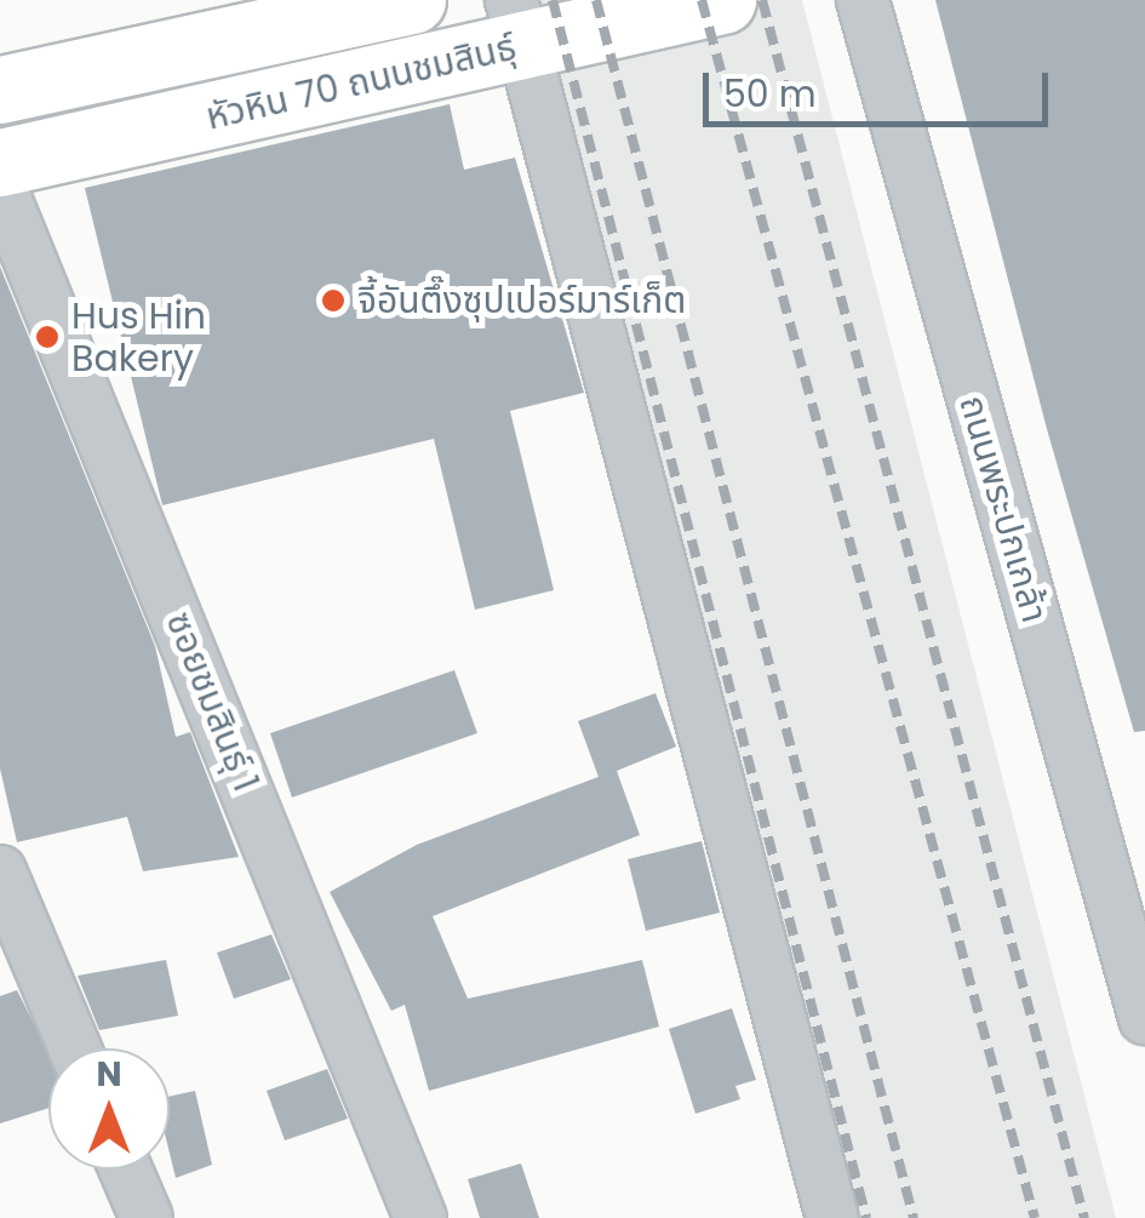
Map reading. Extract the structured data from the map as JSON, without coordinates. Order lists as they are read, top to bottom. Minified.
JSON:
{"streets":{"main road":["หัวหิน 70 ถนนชมสินธุ์"],"street":["ถนนพระปกเกล้า","ซอยชมสินธุ์ 1"]},"places":["จี้อันตึ๊งซุปเปอร์มาร์เก็ต","Hus Hin Bakery"],"scale_bar":"50 m","north":"top"}
